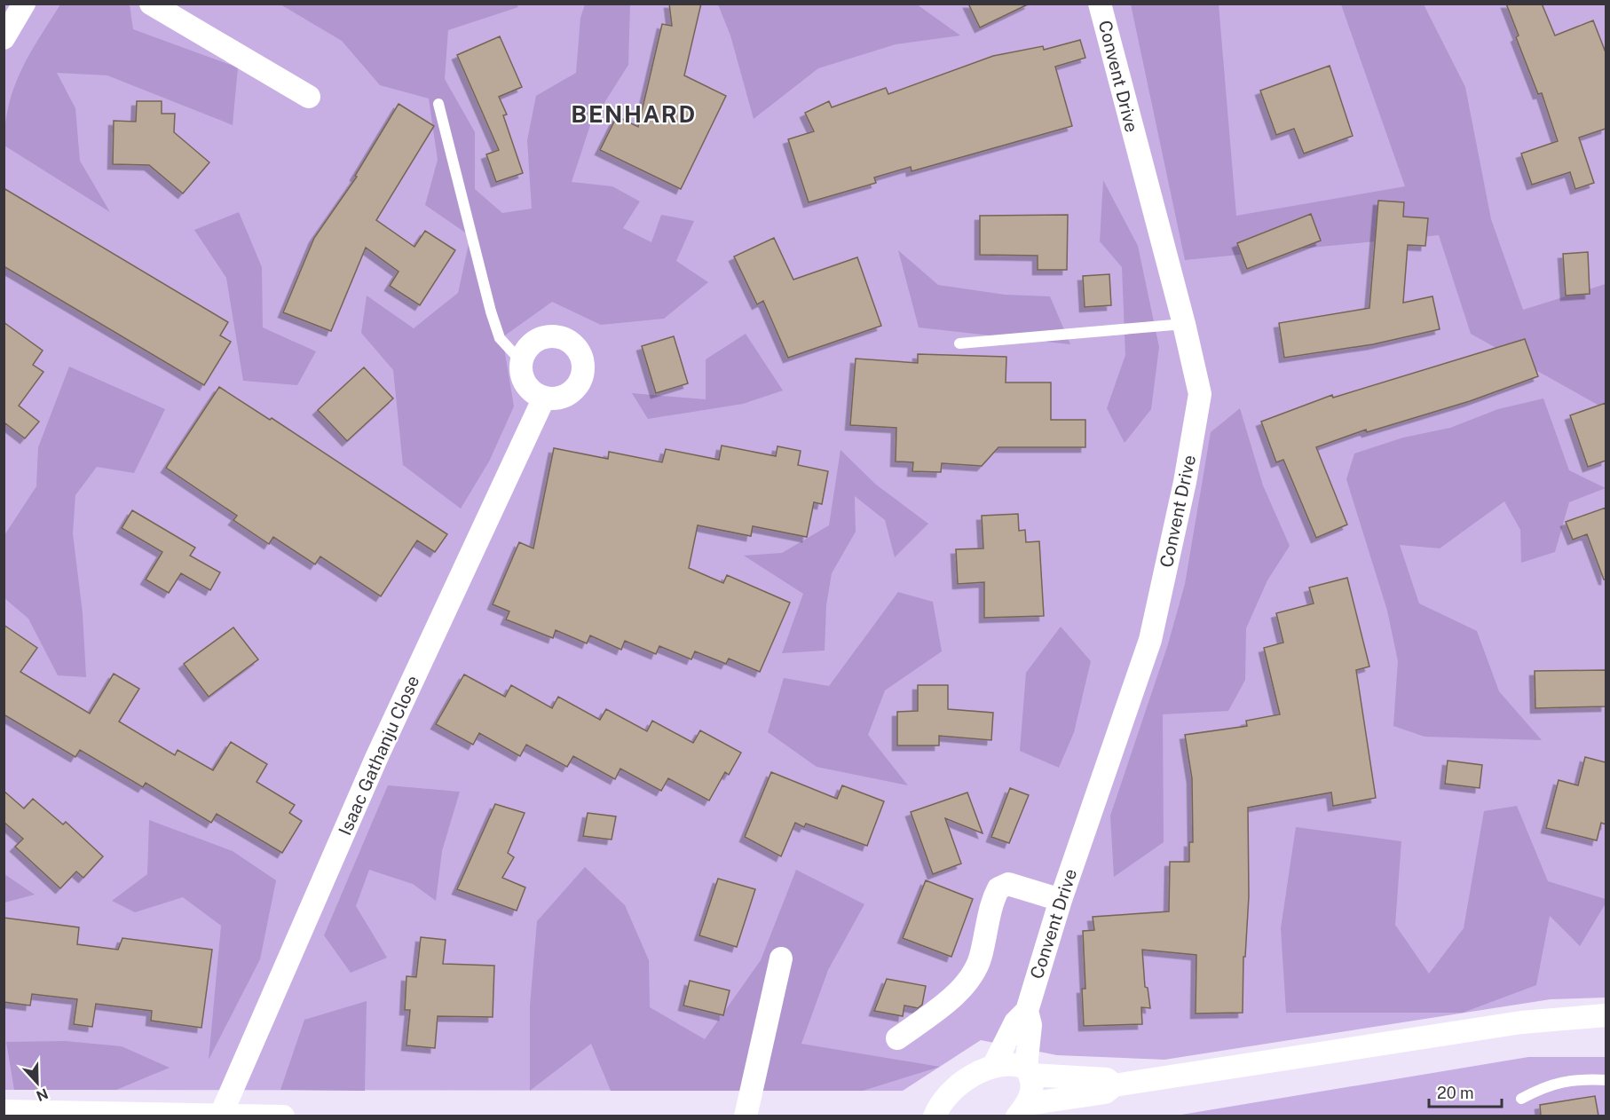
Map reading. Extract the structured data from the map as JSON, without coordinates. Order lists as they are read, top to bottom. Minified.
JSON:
{"streets":{"street":["Convent Drive","Isaac Gathanju Close"]},"districts":["BENHARD"],"scale_bar":"20 m","north":"bottom"}
